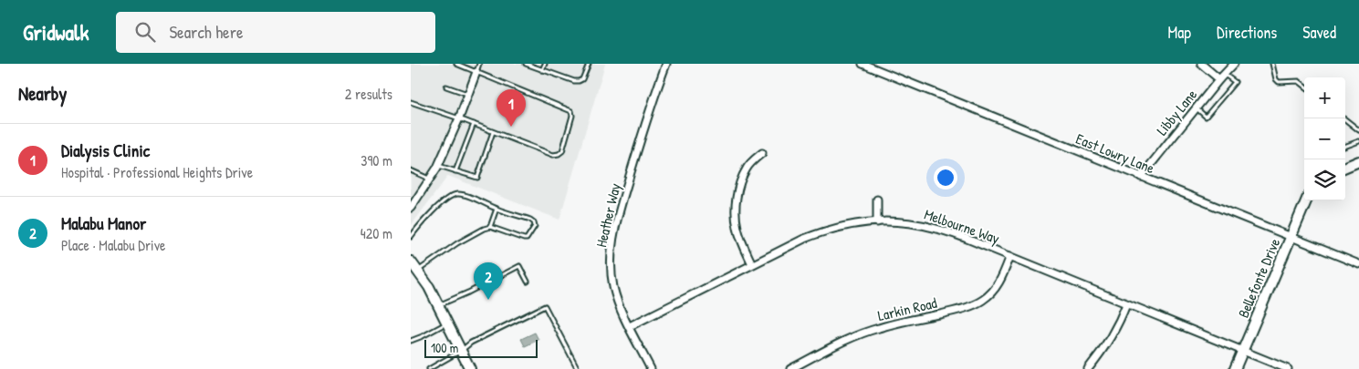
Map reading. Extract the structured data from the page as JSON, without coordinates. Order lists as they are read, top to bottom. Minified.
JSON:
{"streets":{"street":["Libby Lane","East Lowry Lane","Heather Way","Melbourne Way","Bellefonte Drive","Larkin Road"]},"crossings":[["Libby Lane","East Lowry Lane"],["East Lowry Lane","Bellefonte Drive"],["Heather Way","Melbourne Way"],["Melbourne Way","Bellefonte Drive"],["Melbourne Way","Larkin Road"]],"scale_bar":"100 m","page":{"header":"Gridwalk","search":"Search here","nav":["Map","Directions","Saved"],"heading":["Nearby","2 results"],"map_buttons":["+","−"],"pins":["1","2"],"list":[{"mark":"1","name":"Dialysis Clinic","note":"Hospital · Professional Heights Drive","value":"390 m"},{"mark":"2","name":"Malabu Manor","note":"Place · Malabu Drive","value":"420 m"}],"scale":"100 m"}}
